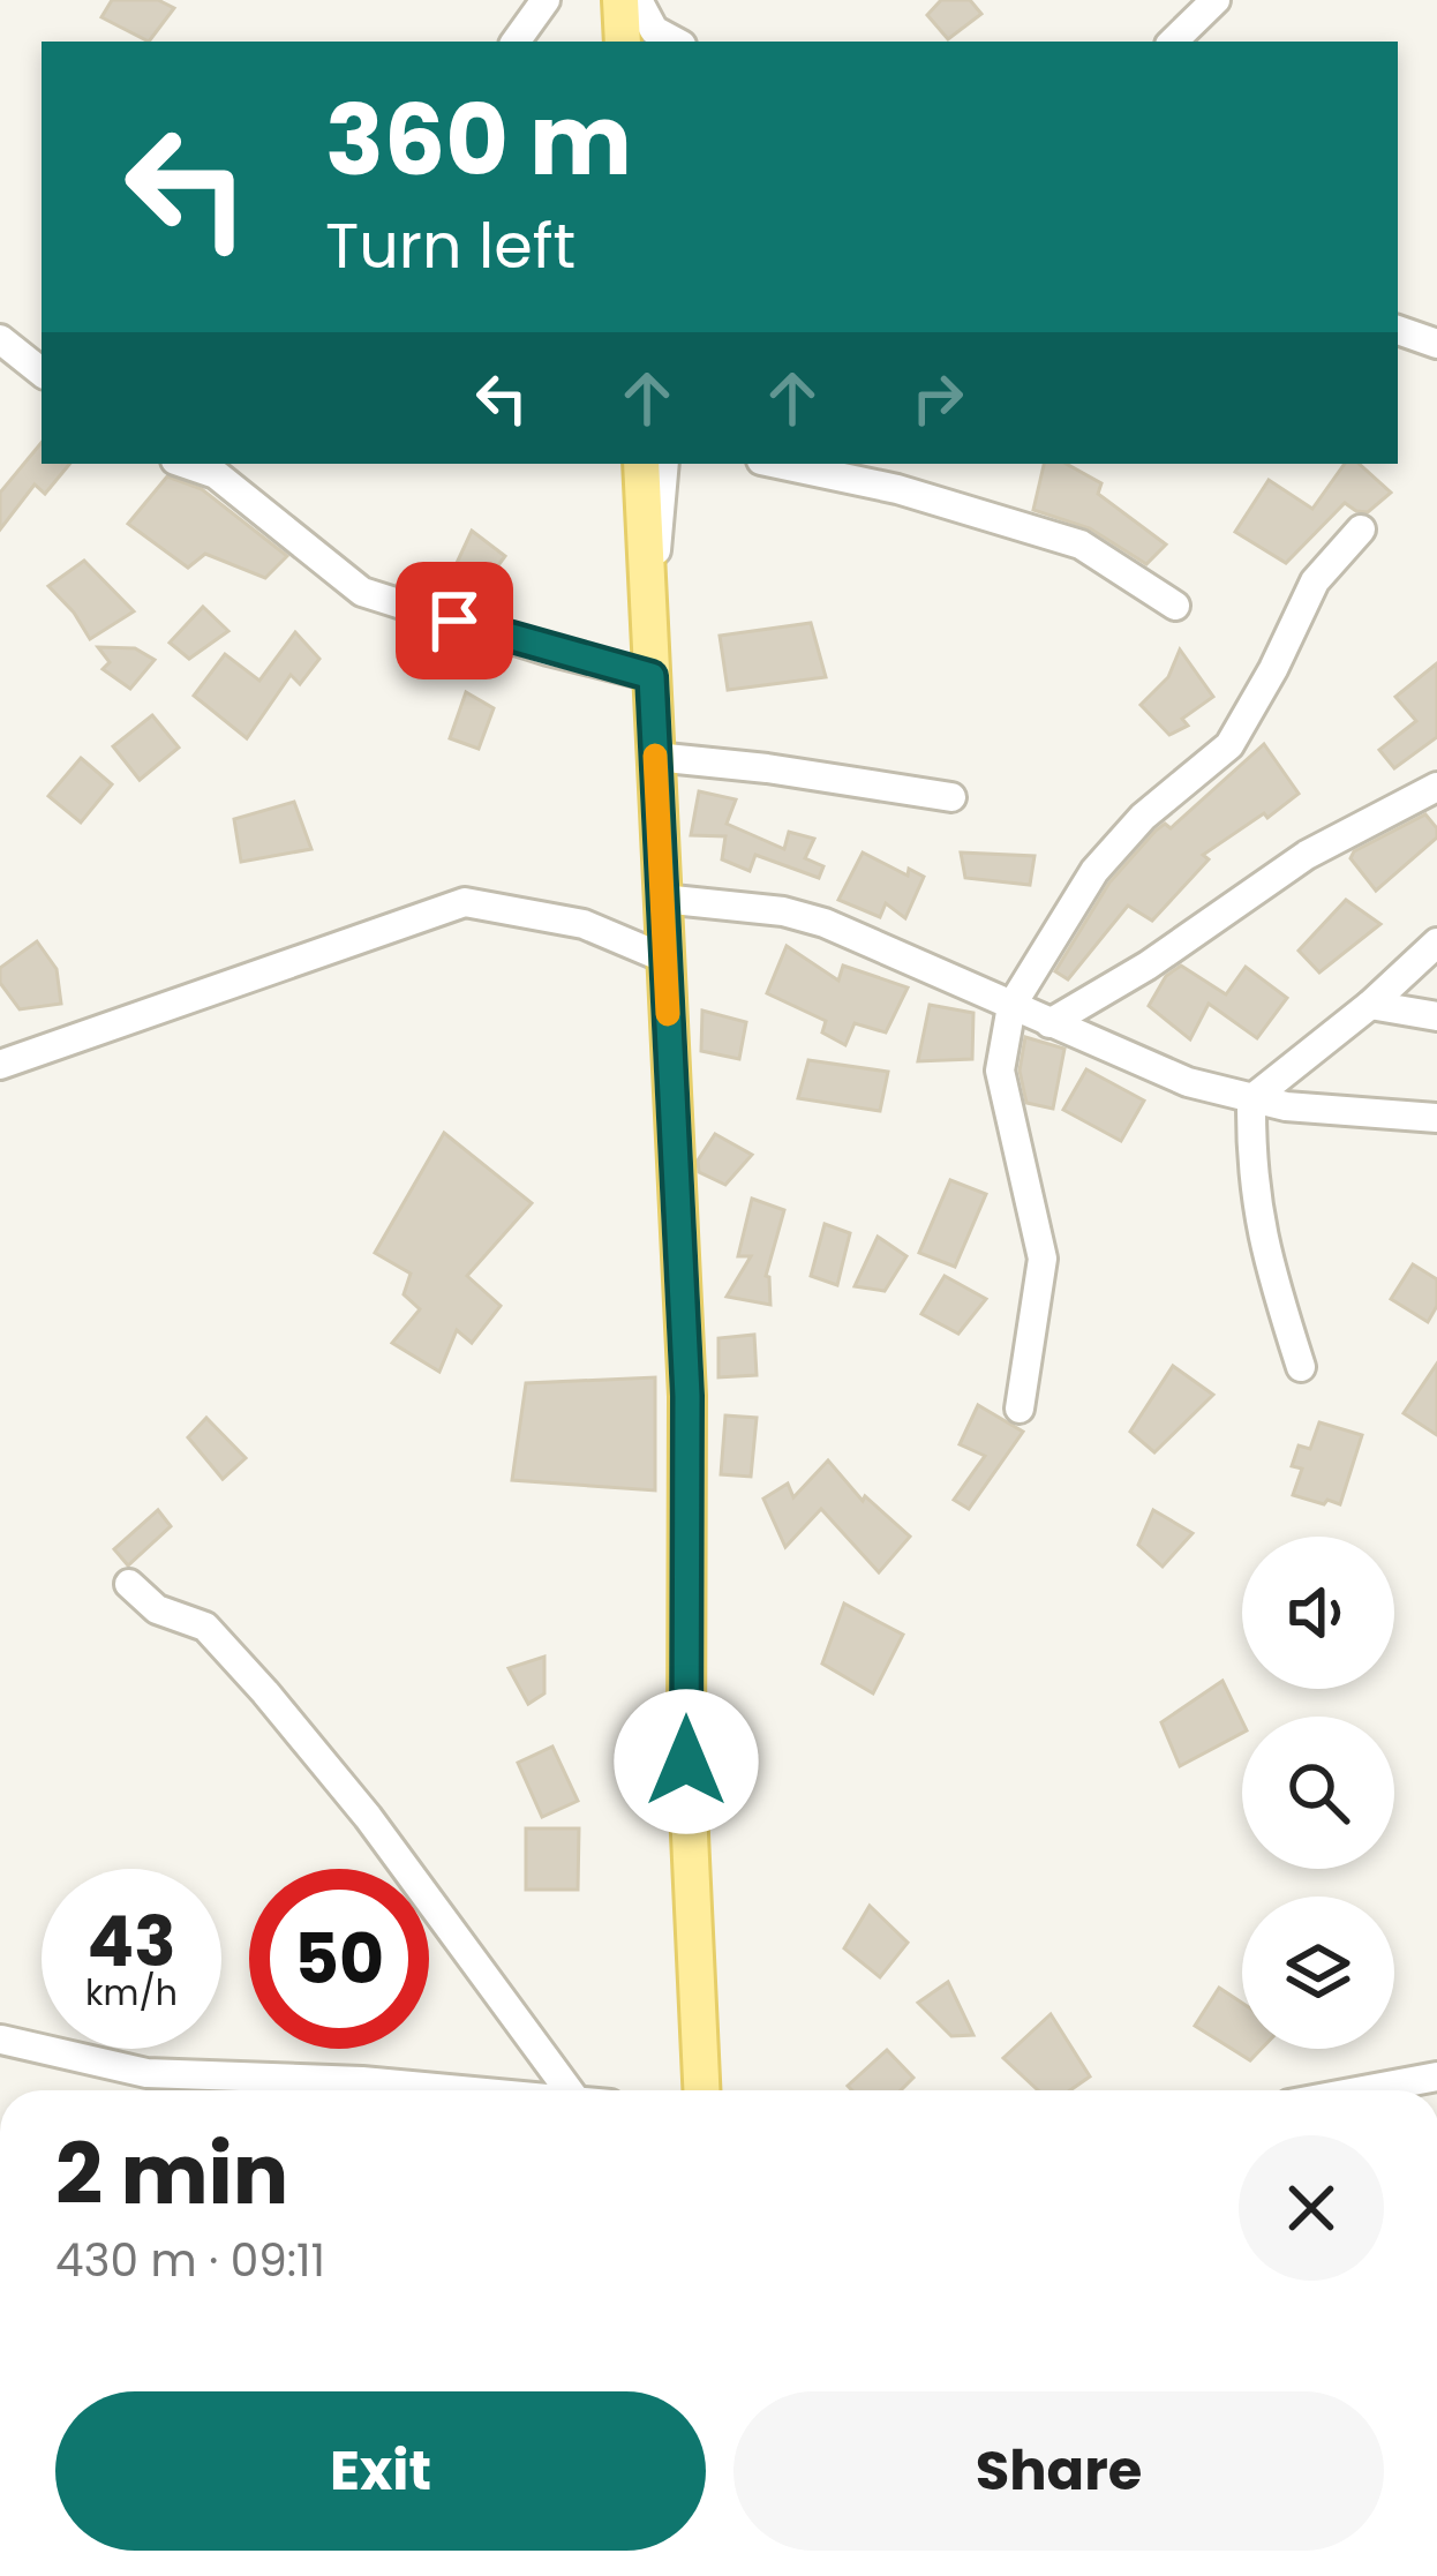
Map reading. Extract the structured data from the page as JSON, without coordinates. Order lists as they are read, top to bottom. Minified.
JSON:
{"page":{"turn":["360 m","Turn left"],"speed":"43 km/h","limit":"50","heading":["2 min","430 m · 09:11"],"buttons":["Exit","Share"]}}
